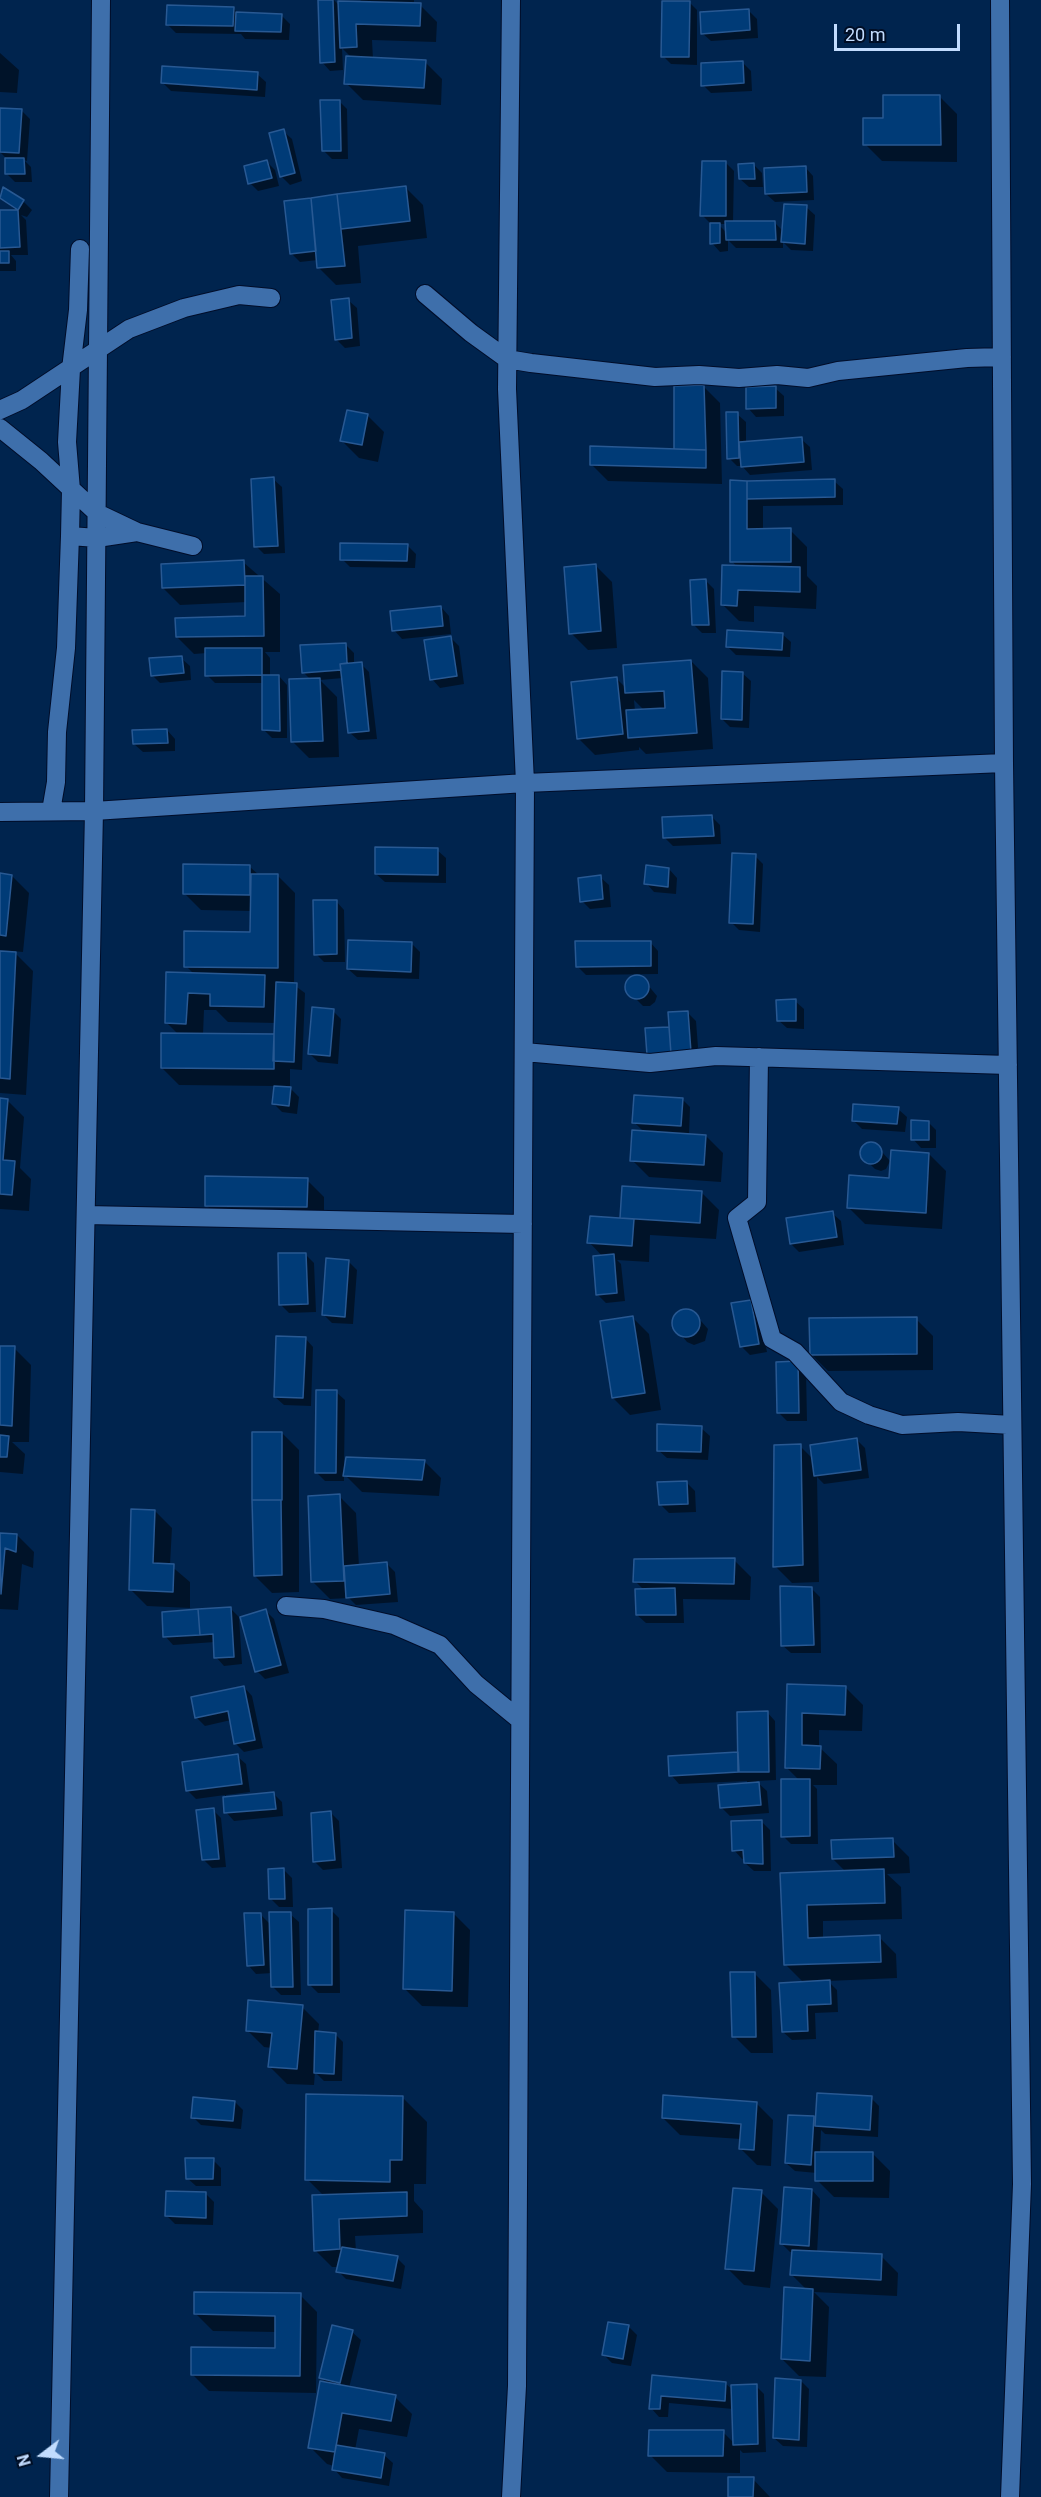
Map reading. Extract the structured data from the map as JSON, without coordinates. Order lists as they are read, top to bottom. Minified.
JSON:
{"scale_bar":"20 m","north":"left"}
